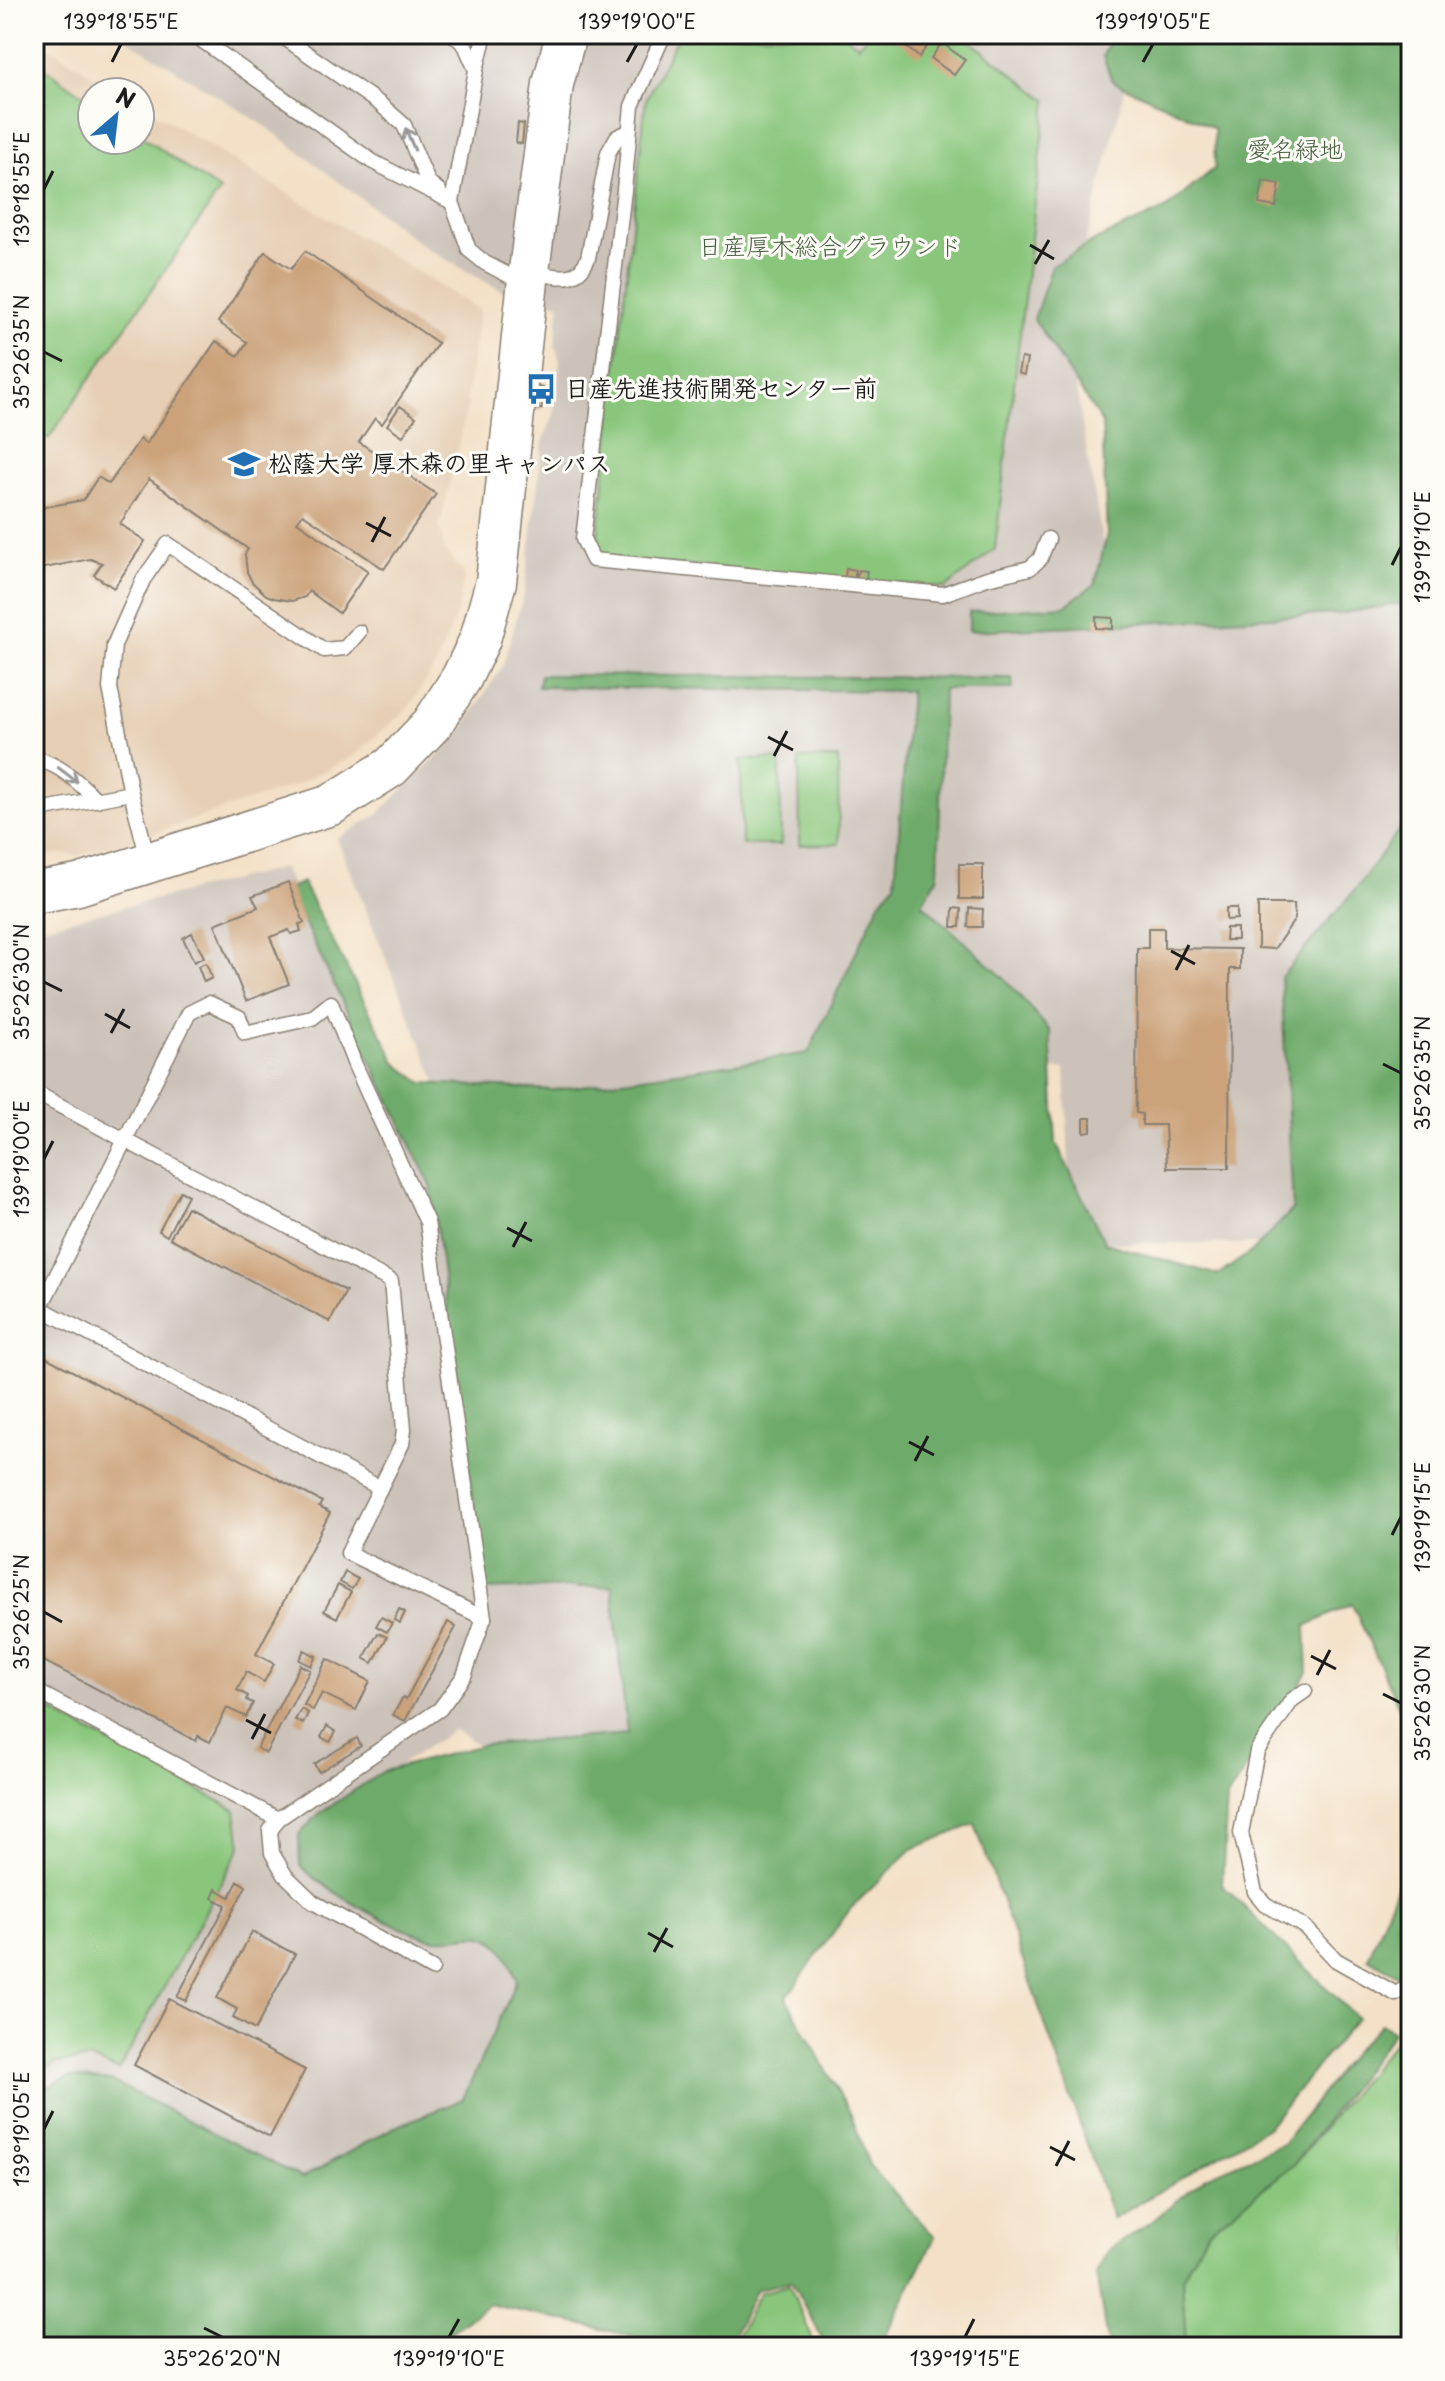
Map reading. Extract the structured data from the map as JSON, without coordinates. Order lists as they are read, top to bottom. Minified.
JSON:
{"parks":["愛名緑地","日産厚木総合グラウンド"],"places":{"bus stop":["日産先進技術開発センター前"],"school or university":["松蔭大学 厚木森の里キャンパス"]},"north":"top right","coordinates":["139°18'55\"E","139°19'00\"E","139°19'05\"E","35°26'35\"N","139°19'10\"E","35°26'30\"N","139°19'15\"E","35°26'25\"N","35°26'20\"N"]}
